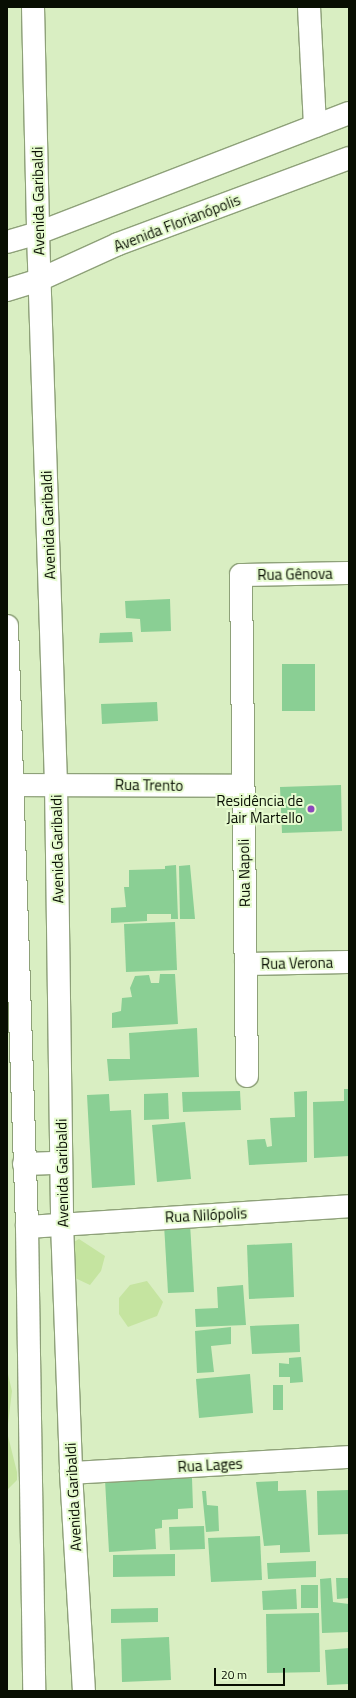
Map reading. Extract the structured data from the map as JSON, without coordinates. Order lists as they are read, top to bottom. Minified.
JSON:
{"streets":{"street":["Avenida Garibaldi","Avenida Florianópolis","Rua Gênova","Rua Trento","Rua Napoli","Rua Verona","Rua Nilópolis","Rua Lages"]},"crossings":[["Avenida Garibaldi","Avenida Florianópolis"],["Avenida Garibaldi","Rua Trento"],["Avenida Garibaldi","Rua Nilópolis"],["Avenida Garibaldi","Rua Lages"],["Rua Gênova","Rua Napoli"],["Rua Trento","Rua Napoli"],["Rua Napoli","Rua Verona"]],"places":["Residência de Jair Martello"],"scale_bar":"20 m"}
